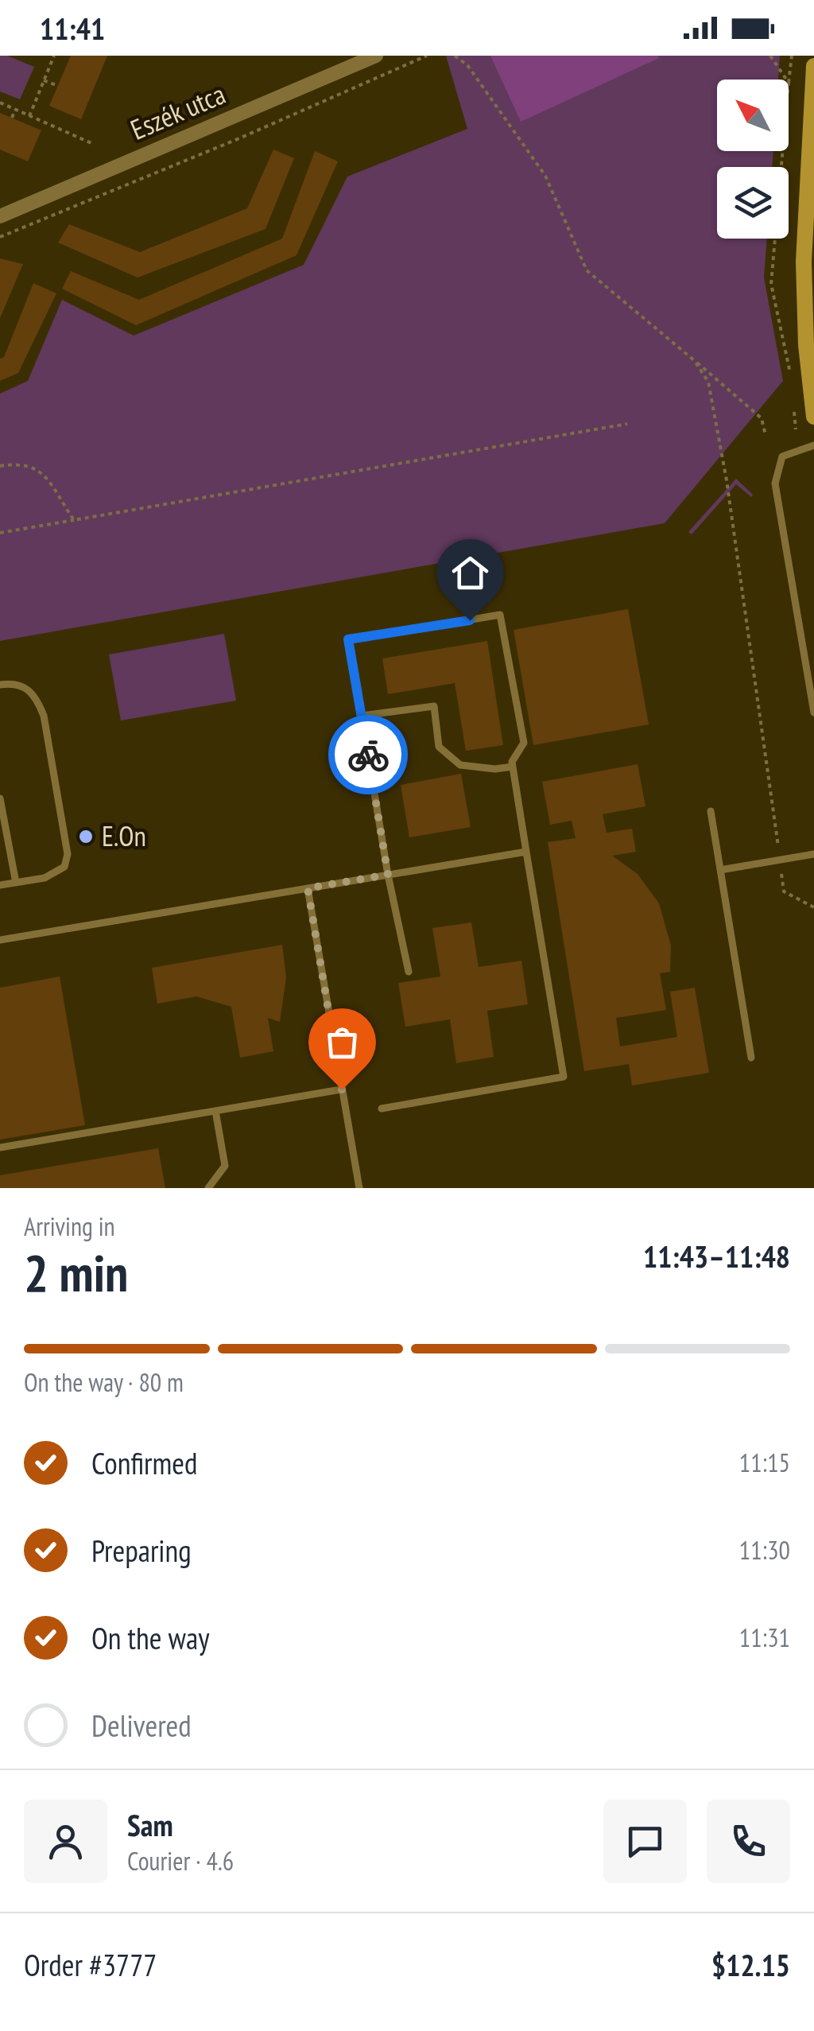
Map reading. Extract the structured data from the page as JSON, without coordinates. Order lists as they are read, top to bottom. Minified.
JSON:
{"streets":{"street":["Eszék utca"]},"places":["E.On"],"north":"top left","page":{"status":"11:41","heading":["2 min","Arriving in","11:43–11:48"],"panel":["Sam","Courier · 4.6","Order #3777","$12.15"],"bar":"On the way · 80 m","list":[["Confirmed","11:15"],["Preparing","11:30"],["On the way","11:31"],"Delivered"]}}
